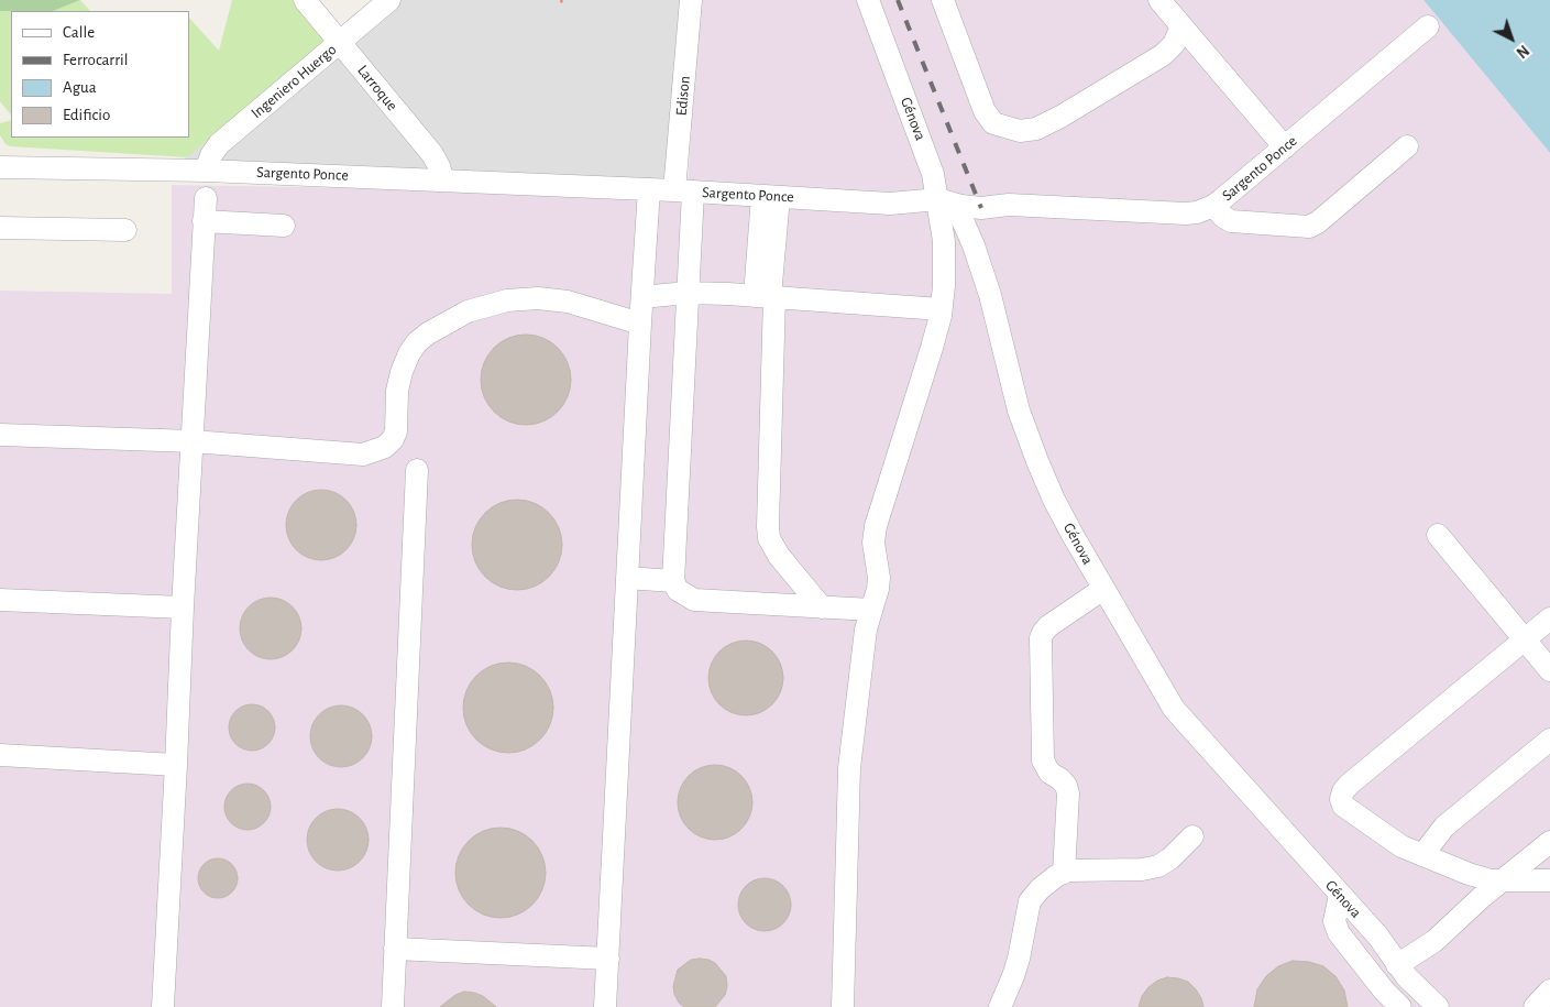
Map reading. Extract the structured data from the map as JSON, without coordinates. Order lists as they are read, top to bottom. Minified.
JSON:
{"streets":{"street":["Ingeniero Huergo","Larroque","Edison","Génova","Sargento Ponce"]},"crossings":[["Ingeniero Huergo","Larroque"],["Ingeniero Huergo","Sargento Ponce"],["Larroque","Sargento Ponce"],["Edison","Sargento Ponce"],["Génova","Sargento Ponce"]],"legend":["Calle","Ferrocarril","Agua","Edificio"],"north":"bottom right"}
